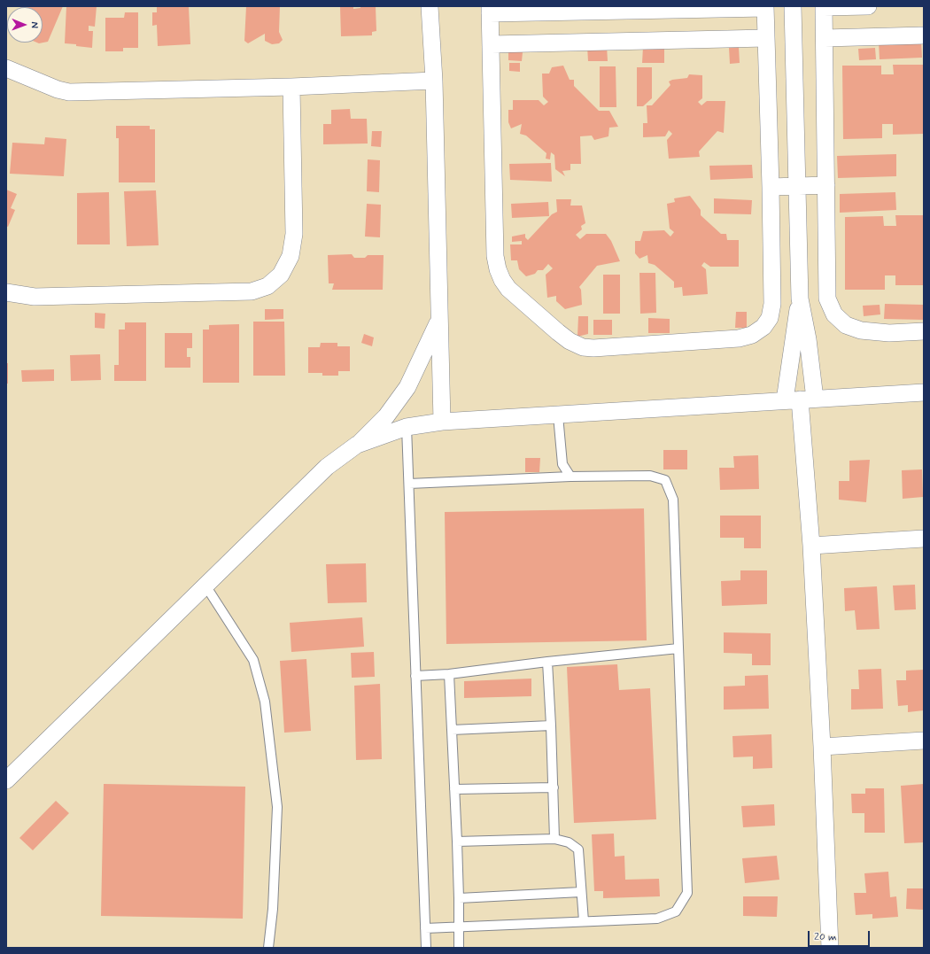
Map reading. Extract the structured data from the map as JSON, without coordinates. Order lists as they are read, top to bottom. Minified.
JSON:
{"scale_bar":"20 m","north":"right"}
